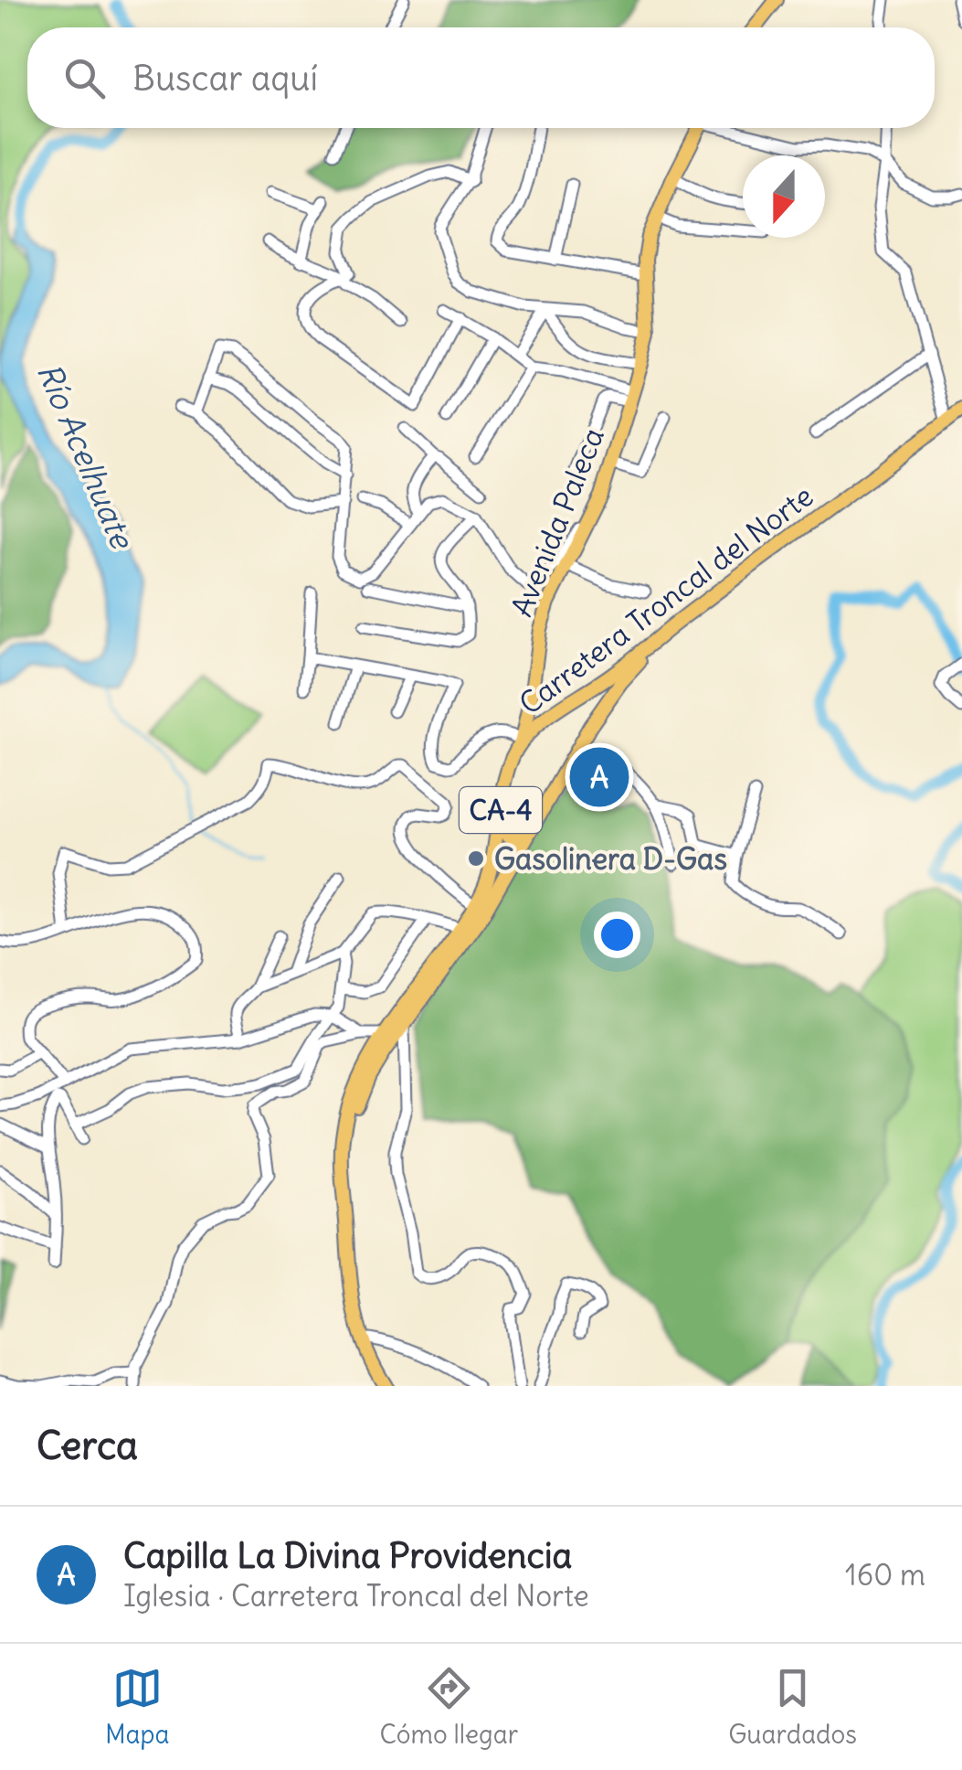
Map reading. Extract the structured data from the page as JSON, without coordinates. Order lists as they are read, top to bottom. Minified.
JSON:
{"streets":{"main road":["Avenida Paleca","Carretera Troncal del Norte","CA-4"]},"crossings":[["Avenida Paleca","Carretera Troncal del Norte"]],"water":["Río Acelhuate"],"places":["Gasolinera D-Gas"],"north":"bottom","page":{"search":"Buscar aquí","pins":"A","heading":"Cerca","list":[{"mark":"A","name":"Capilla La Divina Providencia","note":"Iglesia · Carretera Troncal del Norte","value":"160 m"}],"nav":["Mapa","Cómo llegar","Guardados"]}}
